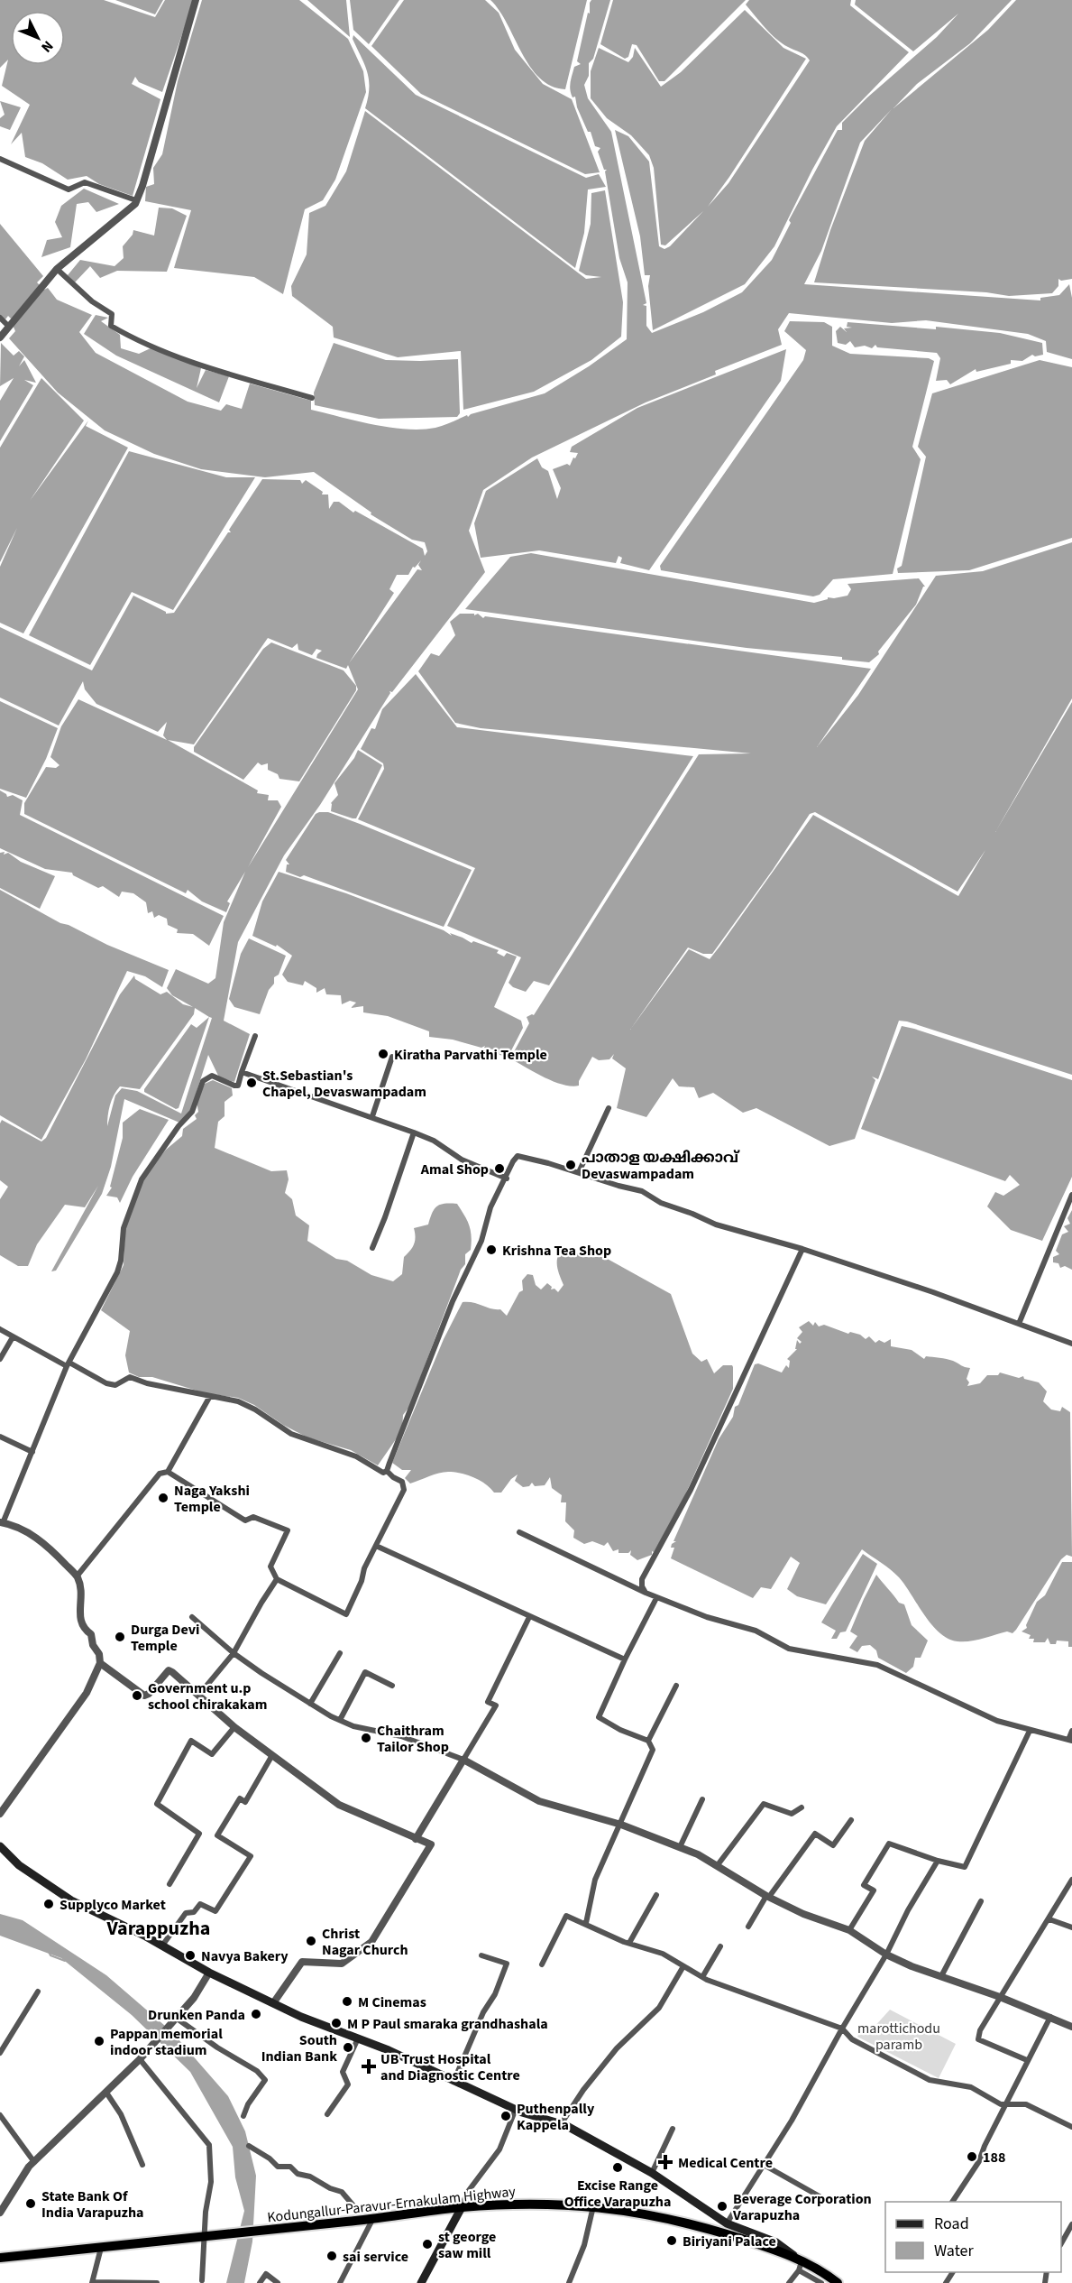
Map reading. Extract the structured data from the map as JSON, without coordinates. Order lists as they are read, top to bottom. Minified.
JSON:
{"streets":{"highway":["Kodungallur-Paravur-Ernakulam Highway"]},"districts":["Varappuzha"],"parks":["marottichodu paramb"],"places":{"other":["Kiratha Parvathi Temple","St.Sebastian's Chapel, Devaswampadam","പാതാള യക്ഷിക്കാവ് Devaswampadam","Amal Shop","Krishna Tea Shop","Naga Yakshi Temple","Durga Devi Temple","Government u.p school chirakakam","Chaithram Tailor Shop","Supplyco Market","Christ Nagar Church","Navya Bakery","M Cinemas","Drunken Panda","M P Paul smaraka grandhashala","Pappan memorial indoor stadium","South Indian Bank","Puthenpally Kappela","188","Excise Range Office Varapuzha","State Bank Of India Varapuzha","Beverage Corporation Varapuzha","Biriyani Palace","st george saw mill","sai service"],"health":["UB Trust Hospital and Diagnostic Centre","Medical Centre"]},"legend":["Road","Water"],"north":"bottom right"}
